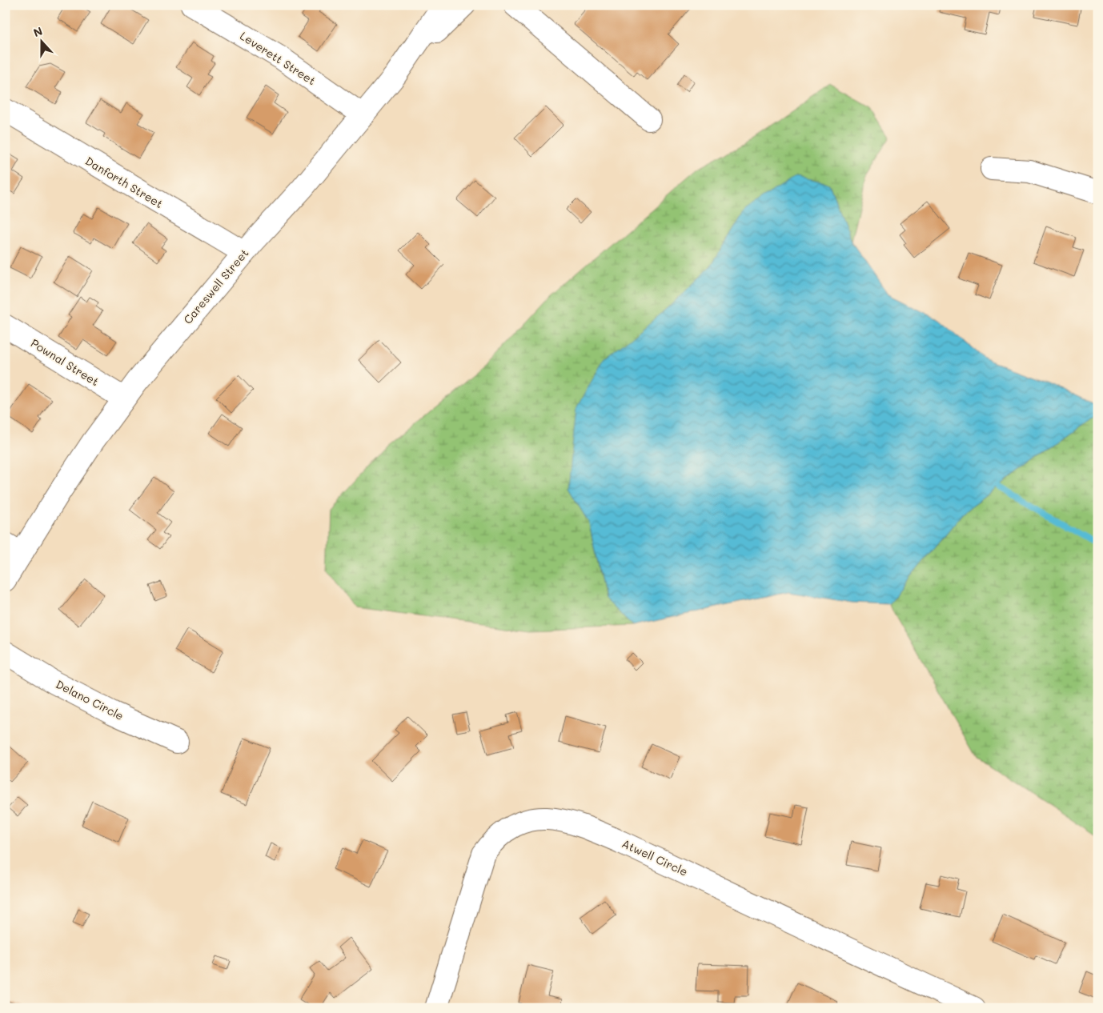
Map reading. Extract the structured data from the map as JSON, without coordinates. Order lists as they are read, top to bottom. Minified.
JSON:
{"streets":{"street":["Leverett Street","Danforth Street","Careswell Street","Pownal Street","Delano Circle","Atwell Circle"]},"crossings":[["Leverett Street","Careswell Street"],["Danforth Street","Careswell Street"],["Careswell Street","Pownal Street"]],"north":"top"}
